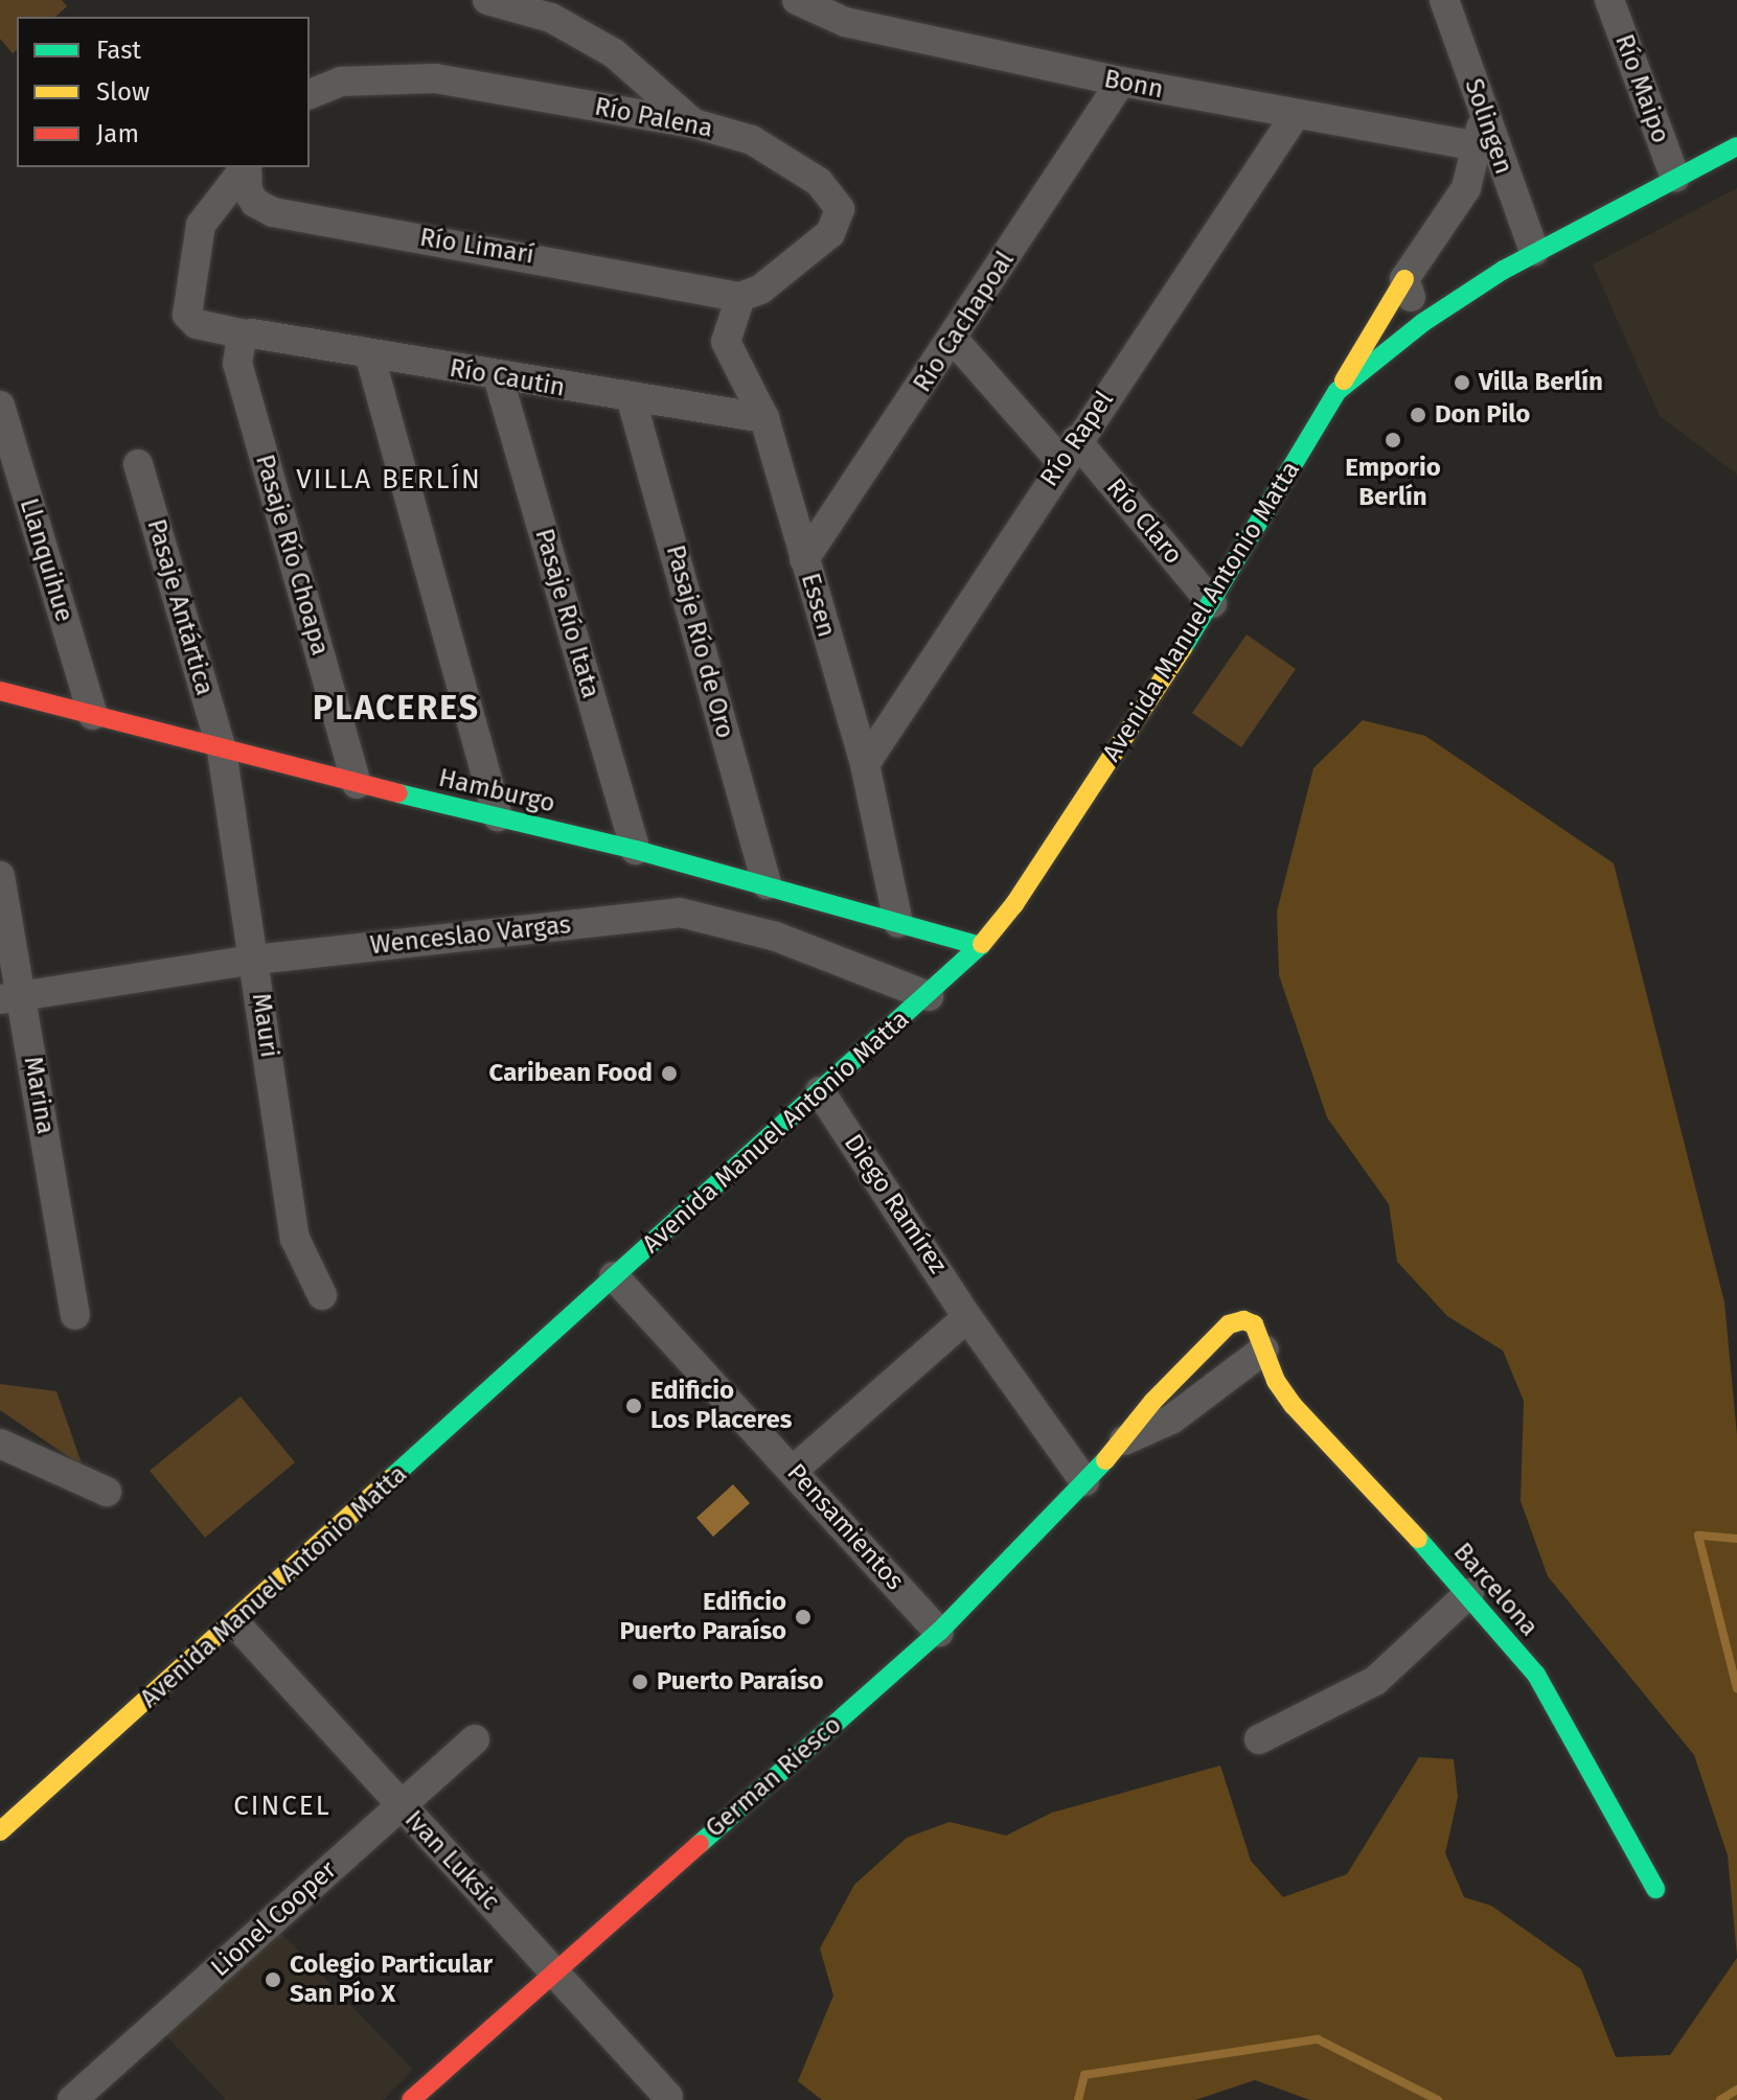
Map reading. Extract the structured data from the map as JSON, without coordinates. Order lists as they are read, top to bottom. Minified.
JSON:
{"streets":{"street":["Bonn","Río Maipo","Río Palena","Solingen","Río Limarí","Río Cachapoal","Río Cautin","Río Rapel","Río Claro","Pasaje Río Choapa","Llanquihue","Essen","Pasaje Antártica","Avenida Manuel Antonio Matta","Pasaje Río Itata","Pasaje Río de Oro","Hamburgo","Wenceslao Vargas","Mauri","Marina","Diego Ramírez","Pensamientos","Barcelona","German Riesco","Ivan Luksic","Lionel Cooper"]},"crossings":[["Bonn","Solingen"],["Bonn","Río Cachapoal"],["Bonn","Río Rapel"],["Río Maipo","Avenida Manuel Antonio Matta"],["Río Palena","Río Limarí"],["Río Palena","Essen"],["Solingen","Avenida Manuel Antonio Matta"],["Río Limarí","Essen"],["Río Cachapoal","Río Claro"],["Río Cachapoal","Essen"],["Río Cautin","Pasaje Río Choapa"],["Río Cautin","Essen"],["Río Cautin","Pasaje Río Itata"],["Río Cautin","Pasaje Río de Oro"],["Río Rapel","Río Claro"],["Río Rapel","Essen"],["Río Claro","Avenida Manuel Antonio Matta"],["Pasaje Río Choapa","Hamburgo"],["Llanquihue","Hamburgo"],["Essen","Hamburgo"],["Pasaje Antártica","Hamburgo"],["Pasaje Antártica","Mauri"],["Avenida Manuel Antonio Matta","Hamburgo"],["Avenida Manuel Antonio Matta","Wenceslao Vargas"],["Avenida Manuel Antonio Matta","Diego Ramírez"],["Avenida Manuel Antonio Matta","Pensamientos"],["Avenida Manuel Antonio Matta","Ivan Luksic"],["Pasaje Río Itata","Hamburgo"],["Pasaje Río de Oro","Hamburgo"],["Hamburgo","Mauri"],["Wenceslao Vargas","Mauri"],["Wenceslao Vargas","Marina"],["Diego Ramírez","German Riesco"],["Pensamientos","German Riesco"],["Barcelona","German Riesco"],["German Riesco","Ivan Luksic"],["Ivan Luksic","Lionel Cooper"]],"districts":["VILLA BERLÍN","PLACERES","CINCEL"],"places":["Villa Berlín","Don Pilo","Emporio Berlín","Caribean Food","Edificio Los Placeres","Edificio Puerto Paraíso","Puerto Paraíso","Colegio Particular San Pío X"],"legend":["Fast","Slow","Jam"]}
